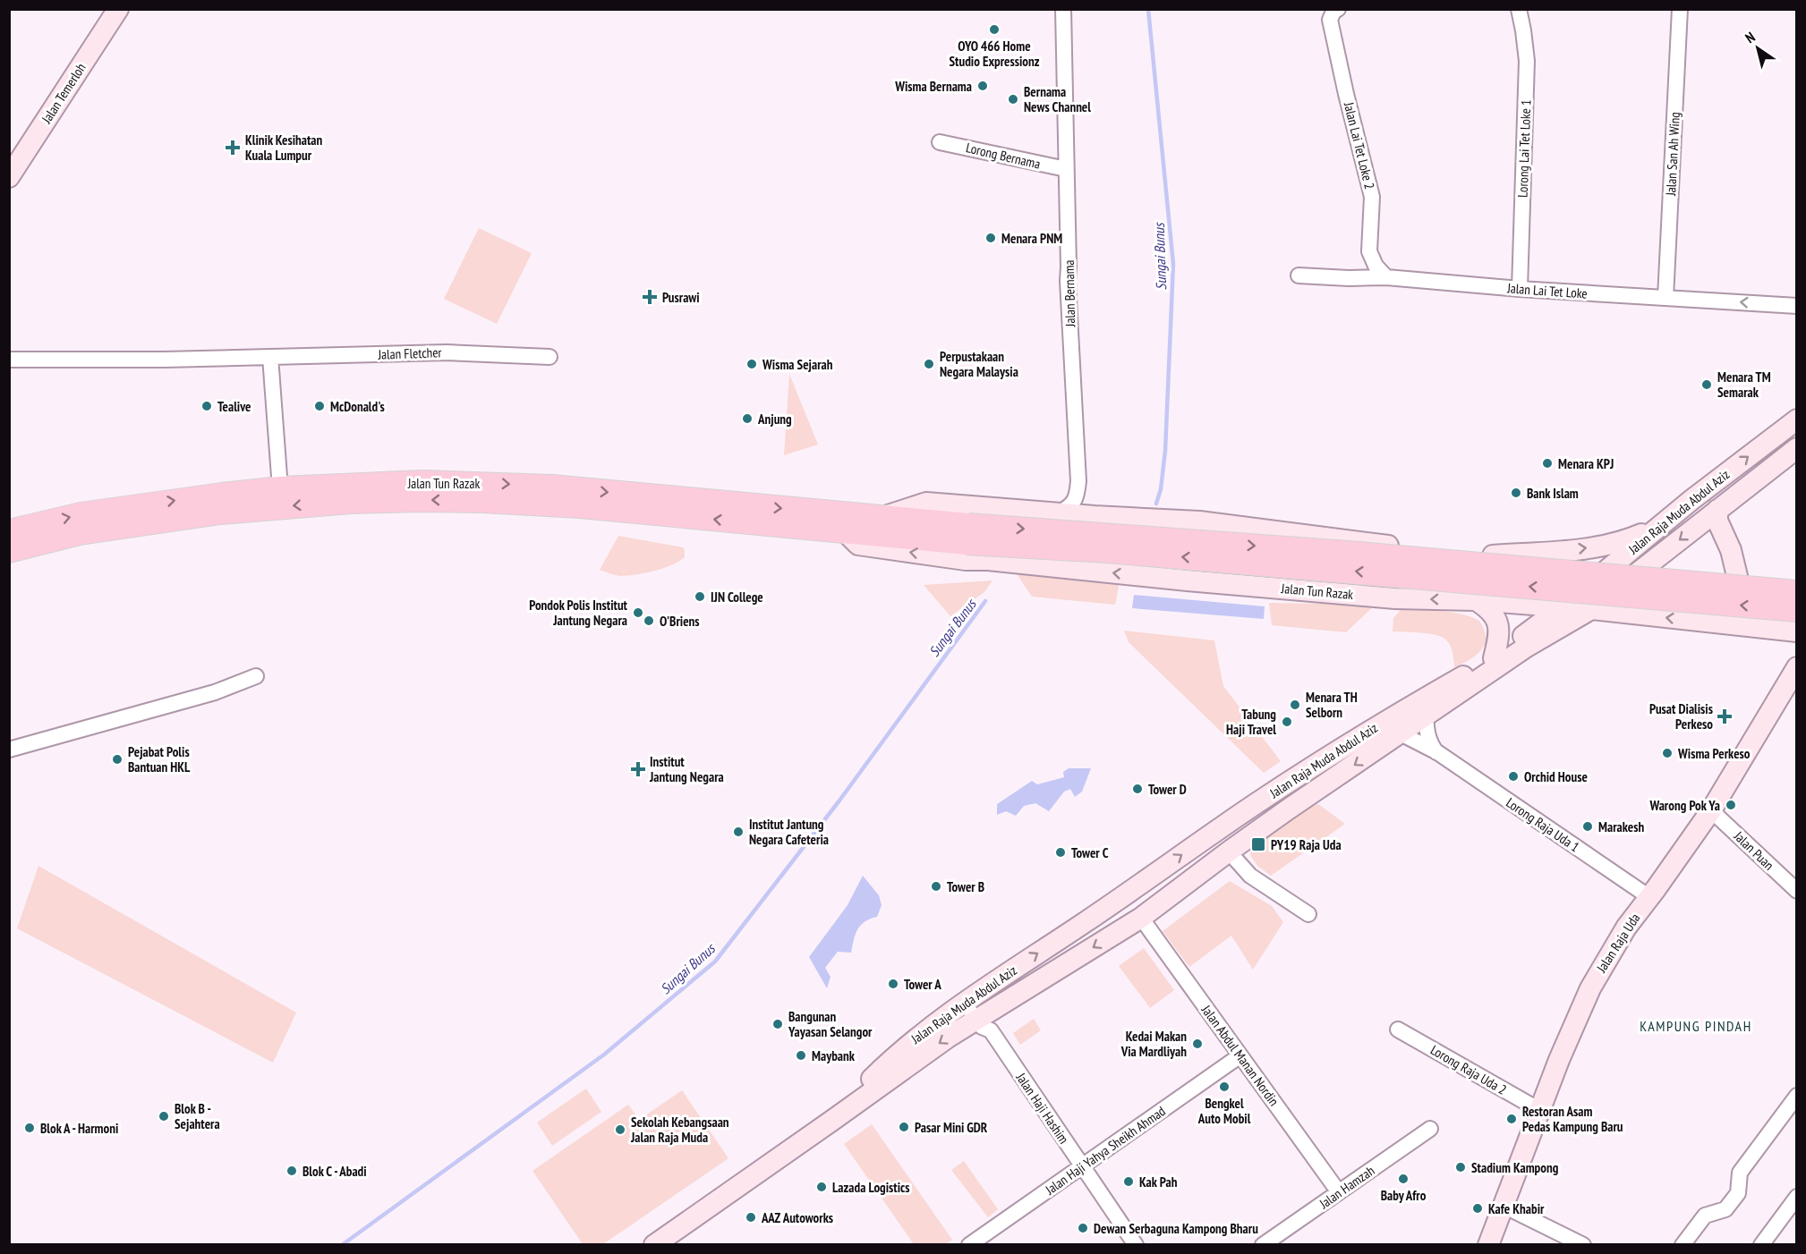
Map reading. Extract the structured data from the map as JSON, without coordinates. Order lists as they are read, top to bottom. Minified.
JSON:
{"streets":{"main road":["Jalan Temerloh","Jalan Tun Razak","Jalan Raja Muda Abdul Aziz","Jalan Raja Uda"],"street":["Jalan Lai Tet Loke 2","Lorong Lai Tet Loke 1","Jalan San Ah Wing","Lorong Bernama","Jalan Lai Tet Loke","Jalan Bernama","Jalan Fletcher","Lorong Raja Uda 1","Jalan Puan","Jalan Abdul Manan Nordin","Lorong Raja Uda 2","Jalan Haji Hashim","Jalan Haji Yahya Sheikh Ahmad","Jalan Hamzah"]},"crossings":[["Jalan Lai Tet Loke 2","Jalan Lai Tet Loke"],["Lorong Lai Tet Loke 1","Jalan Lai Tet Loke"],["Jalan San Ah Wing","Jalan Lai Tet Loke"],["Lorong Bernama","Jalan Bernama"],["Jalan Bernama","Jalan Tun Razak"],["Jalan Tun Razak","Jalan Raja Muda Abdul Aziz"],["Jalan Raja Muda Abdul Aziz","Lorong Raja Uda 1"],["Jalan Raja Muda Abdul Aziz","Jalan Abdul Manan Nordin"],["Jalan Raja Muda Abdul Aziz","Jalan Haji Hashim"],["Lorong Raja Uda 1","Jalan Raja Uda"],["Jalan Puan","Jalan Raja Uda"],["Jalan Raja Uda","Lorong Raja Uda 2"],["Jalan Abdul Manan Nordin","Jalan Haji Yahya Sheikh Ahmad"],["Jalan Abdul Manan Nordin","Jalan Hamzah"],["Jalan Haji Hashim","Jalan Haji Yahya Sheikh Ahmad"]],"districts":["KAMPUNG PINDAH"],"water":["Sungai Bunus"],"places":{"other":["OYO 466 Home Studio Expressionz","Wisma Bernama","Bernama News Channel","Menara PNM","Wisma Sejarah","Perpustakaan Negara Malaysia","Menara TM Semarak","Tealive","McDonald's","Anjung","Menara KPJ","Bank Islam","IJN College","Pondok Polis Institut Jantung Negara","O'Briens","Menara TH Selborn","Tabung Haji Travel","Wisma Perkeso","Pejabat Polis Bantuan HKL","Orchid House","Tower D","Warong Pok Ya","Marakesh","Institut Jantung Negara Cafeteria","Tower C","Tower B","Tower A","Bangunan Yayasan Selangor","Kedai Makan Via Mardliyah","Maybank","Bengkel Auto Mobil","Blok B - Sejahtera","Restoran Asam Pedas Kampung Baru","Pasar Mini GDR","Blok A - Harmoni","Sekolah Kebangsaan Jalan Raja Muda","Stadium Kampong","Blok C - Abadi","Baby Afro","Kak Pah","Lazada Logistics","Kafe Khabir","AAZ Autoworks","Dewan Serbaguna Kampong Bharu"],"health":["Klinik Kesihatan Kuala Lumpur","Pusrawi","Pusat Dialisis Perkeso","Institut Jantung Negara"],"transit":["PY19 Raja Uda"]},"north":"top left"}
